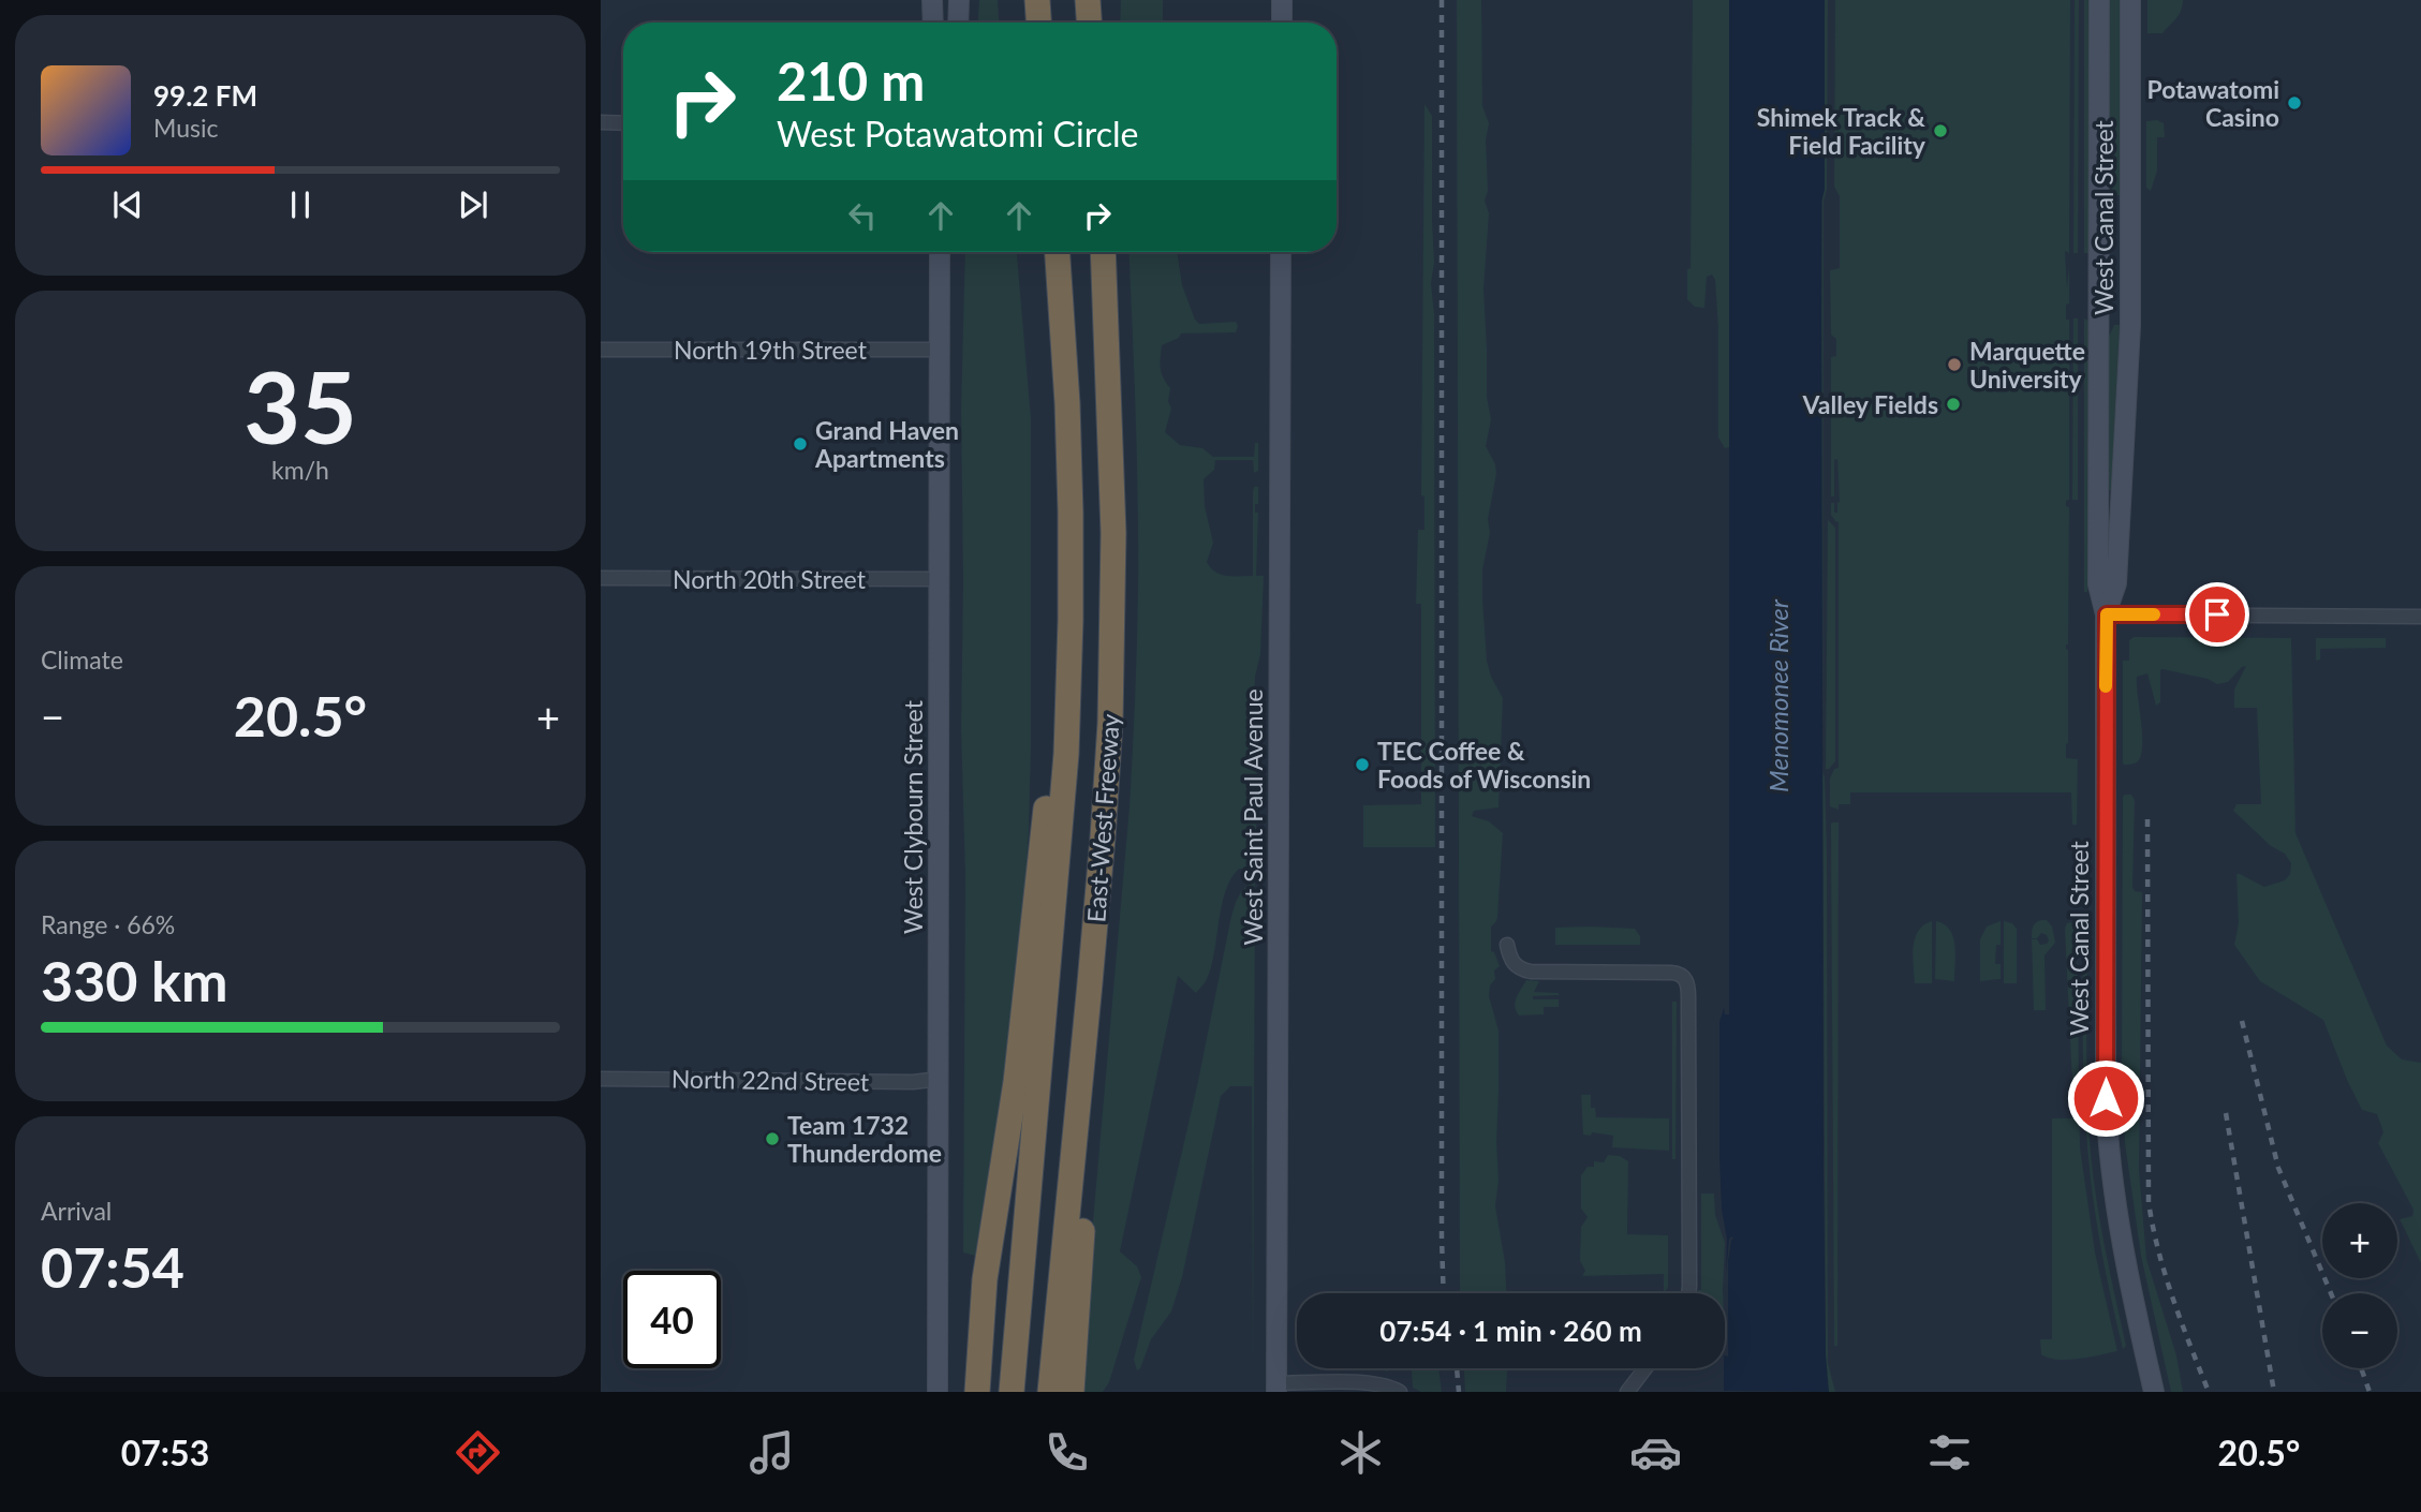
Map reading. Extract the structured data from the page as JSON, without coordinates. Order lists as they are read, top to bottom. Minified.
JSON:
{"streets":{"highway":["East-West Freeway"],"street":["West Canal Street","North 19th Street","North 20th Street","West Clybourn Street","West Saint Paul Avenue","North 22nd Street"]},"crossings":[["North 19th Street","West Clybourn Street"],["North 20th Street","West Clybourn Street"],["West Clybourn Street","North 22nd Street"]],"water":["Menomonee River"],"places":["Potawatomi Casino","Shimek Track & Field Facility","Marquette University","Valley Fields","Grand Haven Apartments","TEC Coffee & Foods of Wisconsin","Team 1732 Thunderdome"],"page":{"turn":["210 m","West Potawatomi Circle"],"song":["99.2 FM","Music"],"tile":[["35","km/h"],"Climate",["Range · 66%","330 km"],["Arrival","07:54"]],"heat":["−","20.5°","+"],"map_buttons":["+","−"],"limit":"40","trip":"07:54 · 1 min · 260 m","tabs":["07:53","20.5°"]}}
